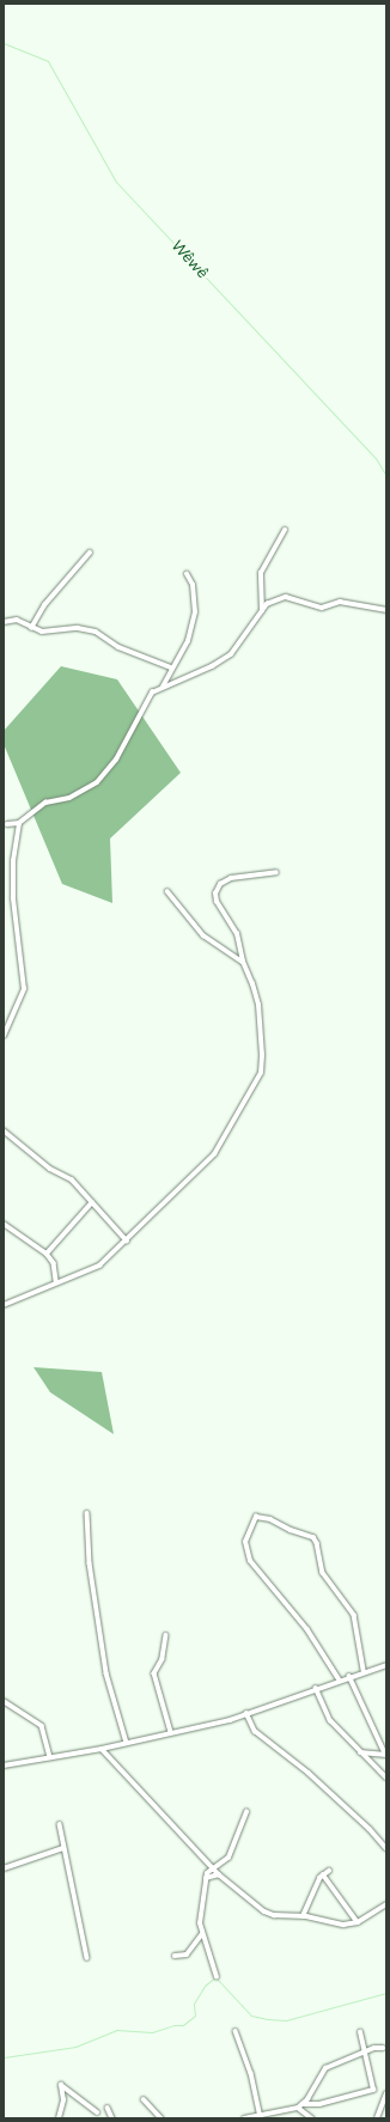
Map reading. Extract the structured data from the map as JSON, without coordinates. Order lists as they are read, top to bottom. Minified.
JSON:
{"water":["Wêwê"]}
